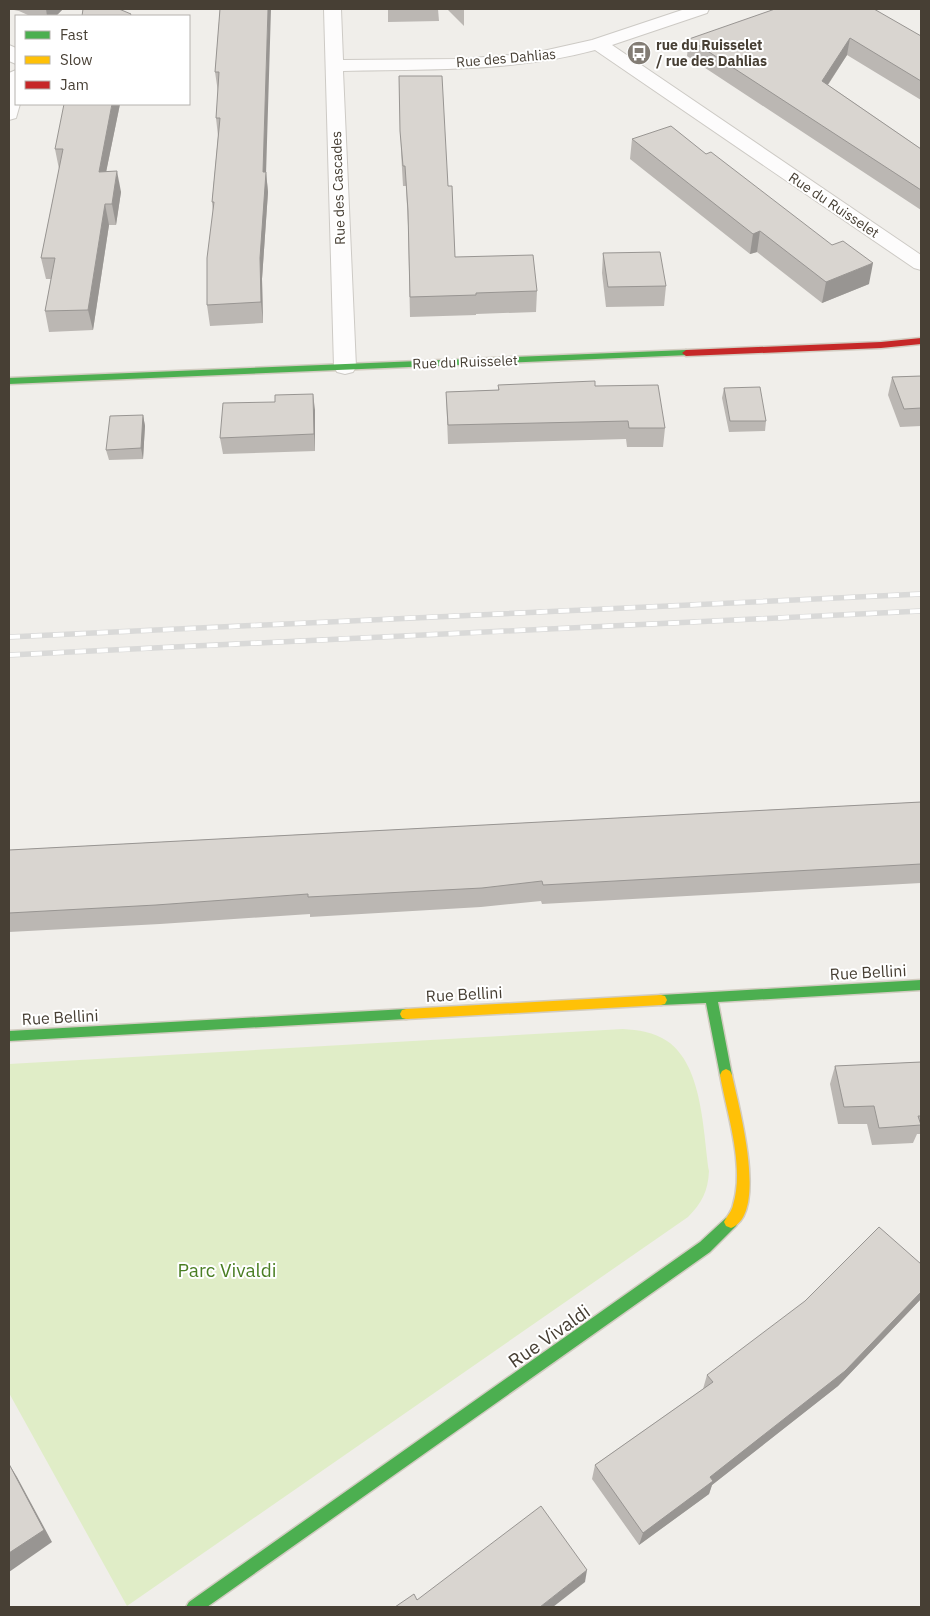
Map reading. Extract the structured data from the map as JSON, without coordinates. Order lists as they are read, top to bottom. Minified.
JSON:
{"streets":{"street":["Rue des Dahlias","Rue des Cascades","Rue du Ruisselet","Rue Bellini","Rue Vivaldi"]},"crossings":[["Rue des Dahlias","Rue des Cascades"],["Rue des Dahlias","Rue du Ruisselet"],["Rue des Cascades","Rue du Ruisselet"],["Rue Bellini","Rue Vivaldi"]],"parks":["Parc Vivaldi"],"places":{"bus stop":["rue du Ruisselet / rue des Dahlias"]},"legend":["Fast","Slow","Jam"]}
